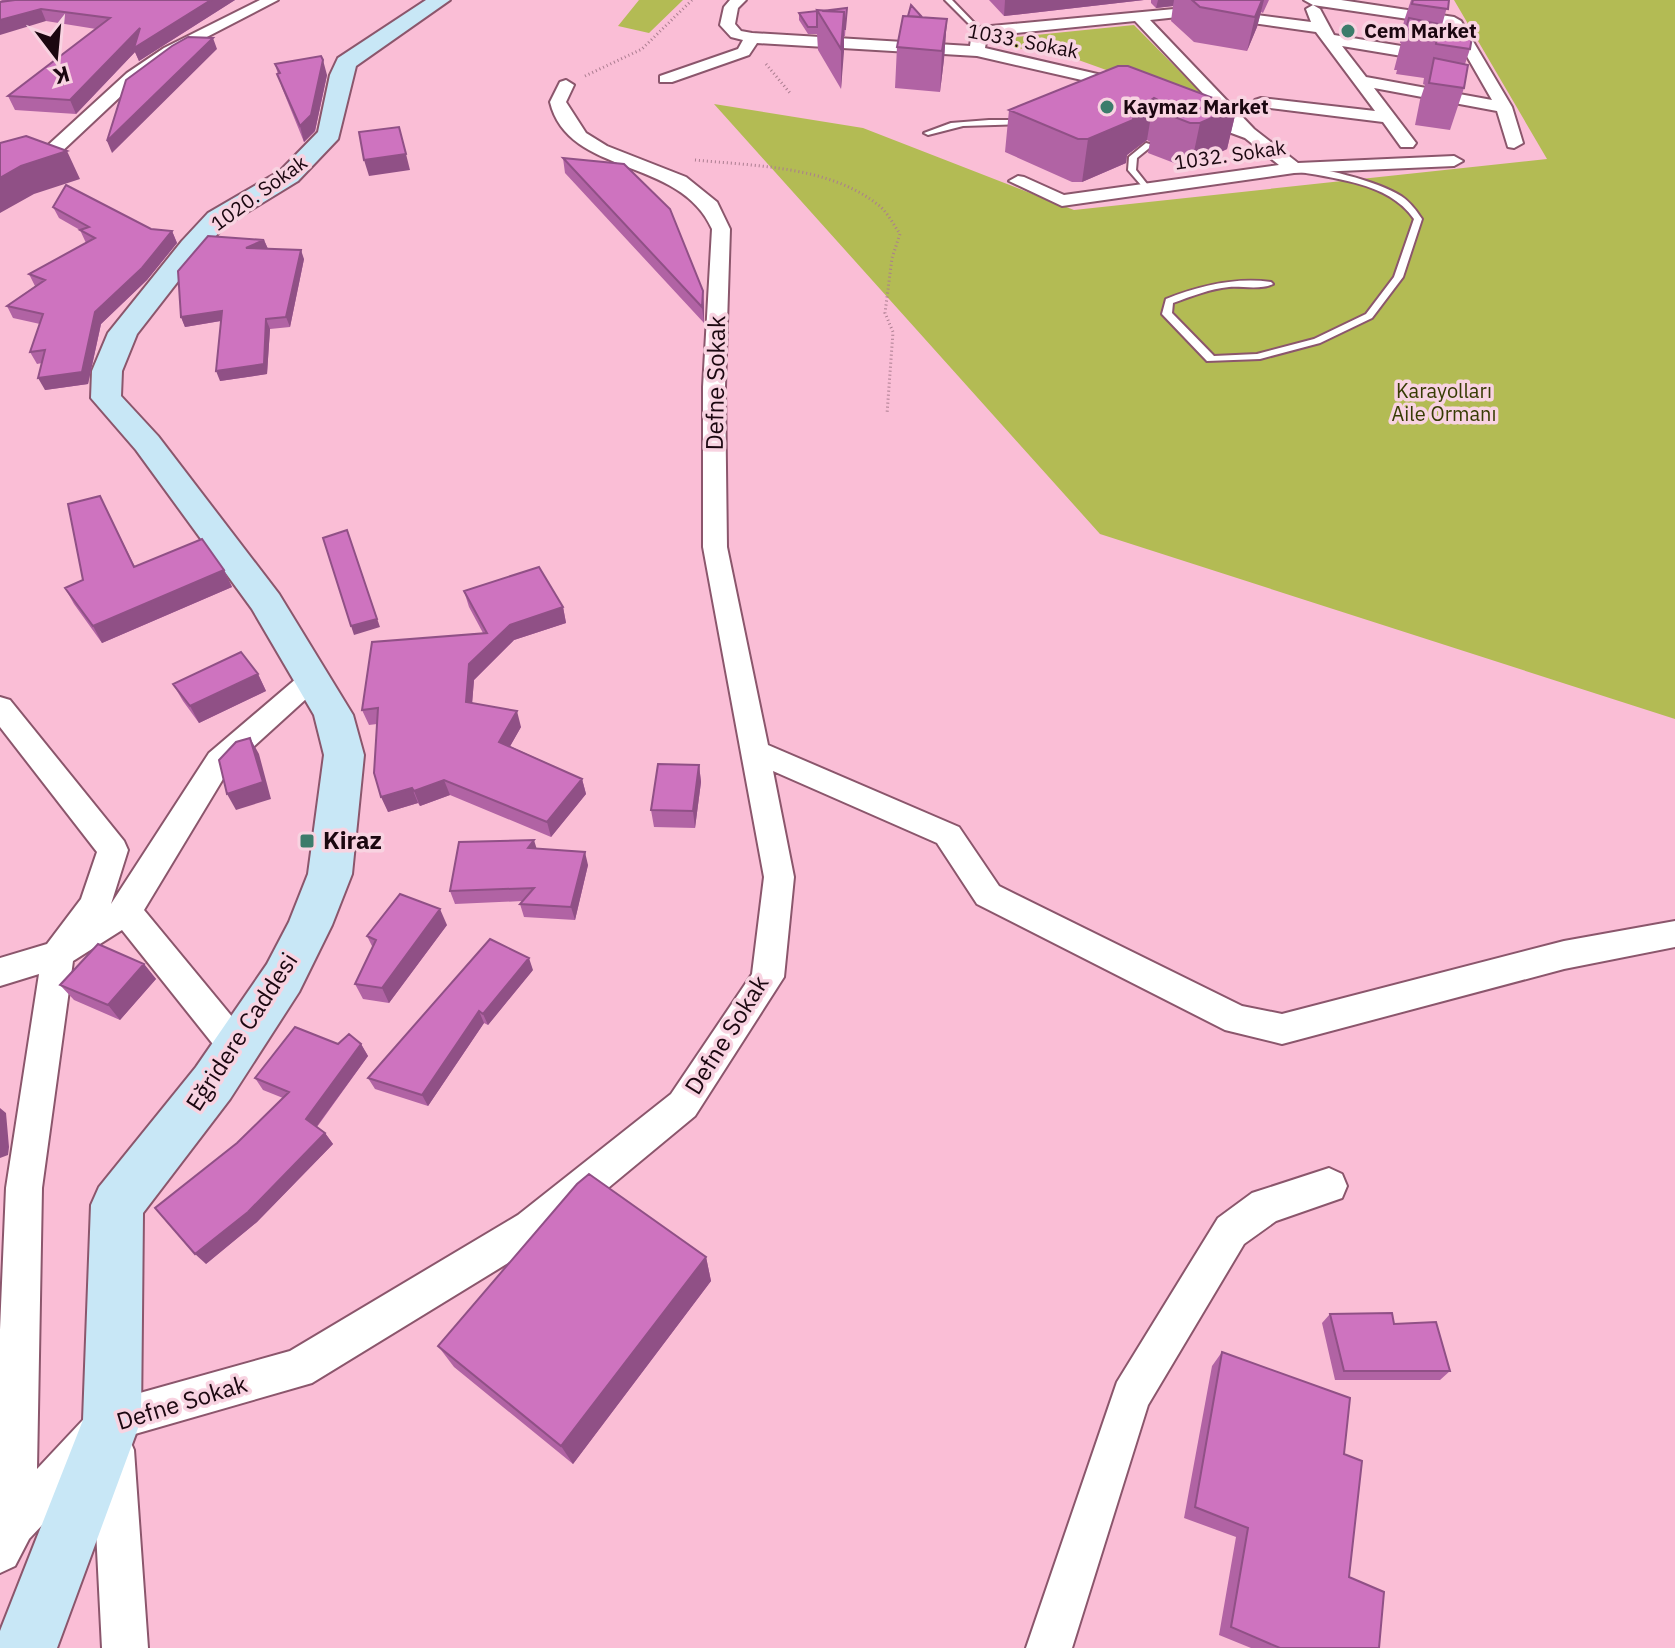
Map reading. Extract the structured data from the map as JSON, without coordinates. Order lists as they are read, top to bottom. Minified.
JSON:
{"streets":{"street":["1033. Sokak","1032. Sokak","1020. Sokak","Defne Sokak","Eğridere Caddesi"]},"crossings":[["1020. Sokak","Eğridere Caddesi"],["Defne Sokak","Eğridere Caddesi"]],"parks":["Karayolları Aile Ormanı"],"places":{"other":["Cem Market","Kaymaz Market"],"transit":["Kiraz"]},"north":"bottom"}
